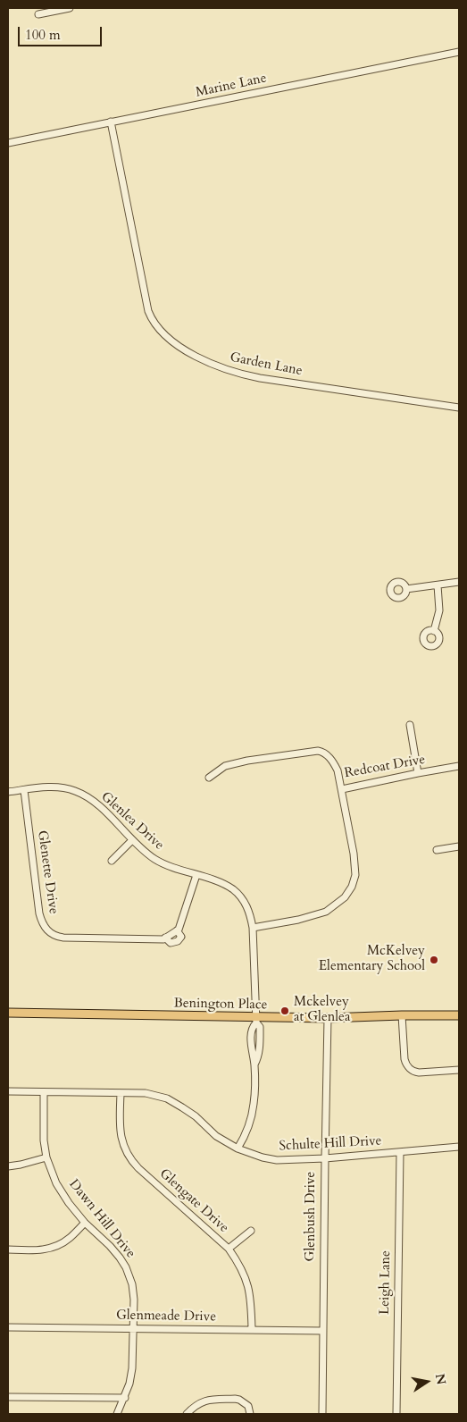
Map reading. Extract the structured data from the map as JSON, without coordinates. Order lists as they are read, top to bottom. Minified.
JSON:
{"streets":{"main road":["Benington Place"],"street":["Marine Lane","Garden Lane","Redcoat Drive","Glenlea Drive","Glenette Drive","Schulte Hill Drive","Glengate Drive","Glenbush Drive","Dawn Hill Drive","Leigh Lane","Glenmeade Drive"]},"crossings":[["Marine Lane","Garden Lane"],["Glenlea Drive","Glenette Drive"],["Glenlea Drive","Benington Place"],["Glenlea Drive","Schulte Hill Drive"],["Benington Place","Glenbush Drive"],["Schulte Hill Drive","Glengate Drive"],["Schulte Hill Drive","Glenbush Drive"],["Schulte Hill Drive","Dawn Hill Drive"],["Schulte Hill Drive","Leigh Lane"],["Glengate Drive","Glenmeade Drive"],["Glenbush Drive","Glenmeade Drive"],["Dawn Hill Drive","Glenmeade Drive"]],"places":["McKelvey Elementary School","Mckelvey at Glenlea"],"scale_bar":"100 m","north":"right"}
